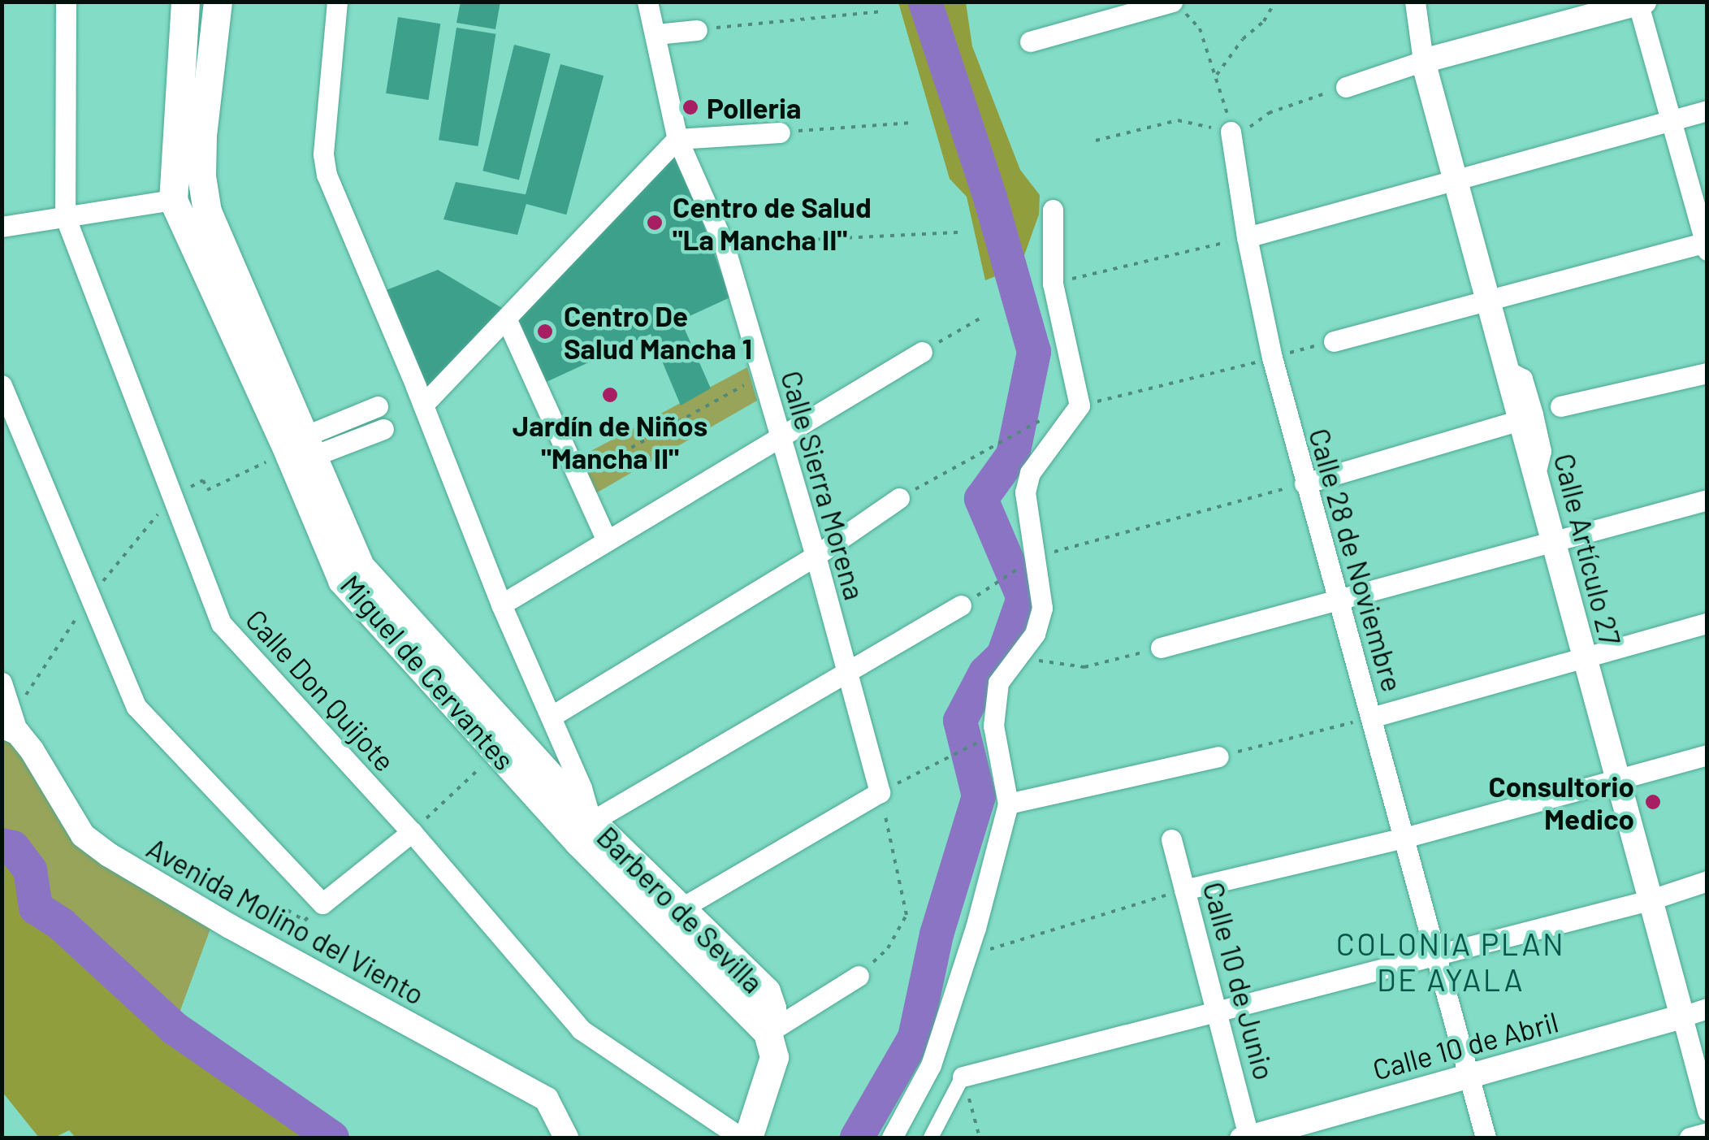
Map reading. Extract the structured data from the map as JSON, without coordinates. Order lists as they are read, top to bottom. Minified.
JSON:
{"streets":{"main road":["Miguel de Cervantes","Barbero de Sevilla"],"street":["Calle Sierra Morena","Calle Artículo 27","Calle 28 de Noviembre","Calle Don Quijote","Avenida Molino del Viento","Calle 10 de Junio","Calle 10 de Abril"]},"crossings":[["Calle Artículo 27","Calle 10 de Abril"],["Calle 28 de Noviembre","Calle 10 de Abril"],["Miguel de Cervantes","Barbero de Sevilla"],["Calle 10 de Junio","Calle 10 de Abril"]],"districts":["COLONIA PLAN DE AYALA"],"places":["Polleria","Centro de Salud \"La Mancha II\"","Centro De Salud Mancha 1","Jardín de Niños \"Mancha II\"","Consultorio Medico"]}
